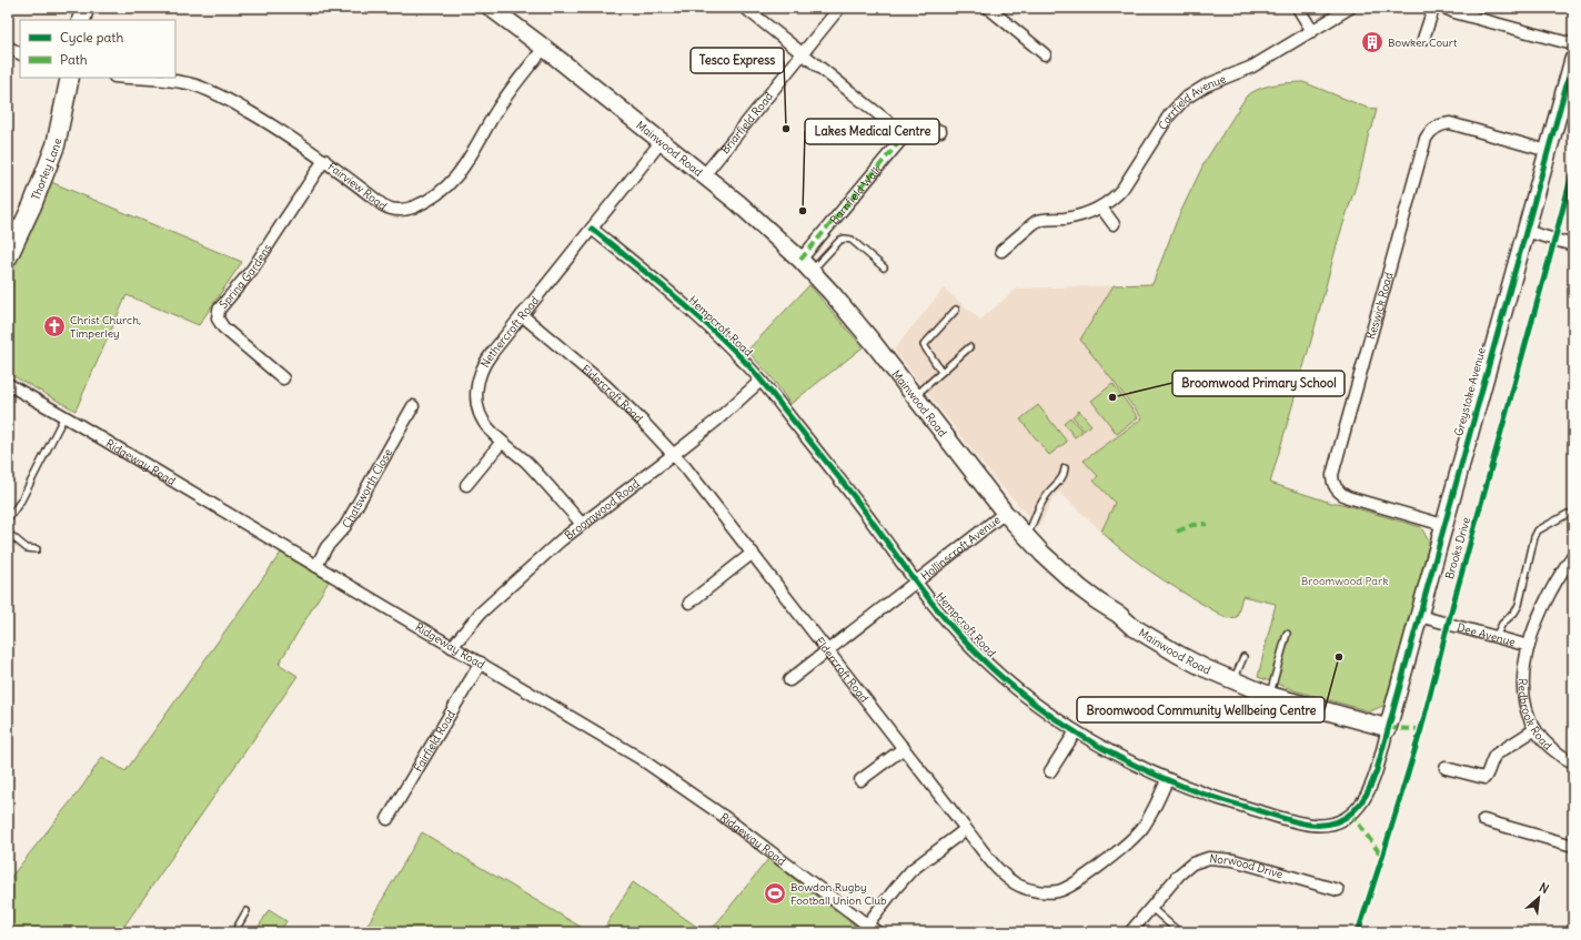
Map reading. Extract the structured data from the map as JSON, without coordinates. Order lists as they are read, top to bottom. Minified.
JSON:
{"streets":{"main road":["Thorley Lane"],"street":["Carrfield Avenue","Briarfield Road","Mainwood Road","Fairview Road","Barnfield Walk","Spring Gardens","Keswick Road","Hempcroft Road","Nethercroft Road","Greystoke Avenue","Eldercroft Road","Ridgeway Road","Chatsworth Close","Broomwood Road","Hollinscroft Avenue","Dee Avenue","Redbrook Road","Fairfield Road","Norwood Drive"],"cycle path":["Brooks Drive"]},"crossings":[["Briarfield Road","Mainwood Road"],["Mainwood Road","Fairview Road"],["Mainwood Road","Barnfield Walk"],["Mainwood Road","Hempcroft Road"],["Mainwood Road","Nethercroft Road"],["Mainwood Road","Greystoke Avenue"],["Mainwood Road","Hollinscroft Avenue"],["Fairview Road","Spring Gardens"],["Keswick Road","Greystoke Avenue"],["Hempcroft Road","Nethercroft Road"],["Hempcroft Road","Greystoke Avenue"],["Hempcroft Road","Eldercroft Road"],["Hempcroft Road","Broomwood Road"],["Hempcroft Road","Hollinscroft Avenue"],["Nethercroft Road","Eldercroft Road"],["Nethercroft Road","Broomwood Road"],["Greystoke Avenue","Dee Avenue"],["Eldercroft Road","Broomwood Road"],["Eldercroft Road","Hollinscroft Avenue"],["Ridgeway Road","Chatsworth Close"],["Ridgeway Road","Broomwood Road"],["Ridgeway Road","Fairfield Road"],["Dee Avenue","Redbrook Road"]],"parks":["Broomwood Park"],"places":{"building":["Bowker Court"],"other":["Tesco Express","Lakes Medical Centre","Broomwood Primary School","Broomwood Community Wellbeing Centre"],"church":["Christ Church, Timperley"],"sports":["Bowdon Rugby Football Union Club"]},"legend":["Cycle path","Path"],"north":"top right"}
